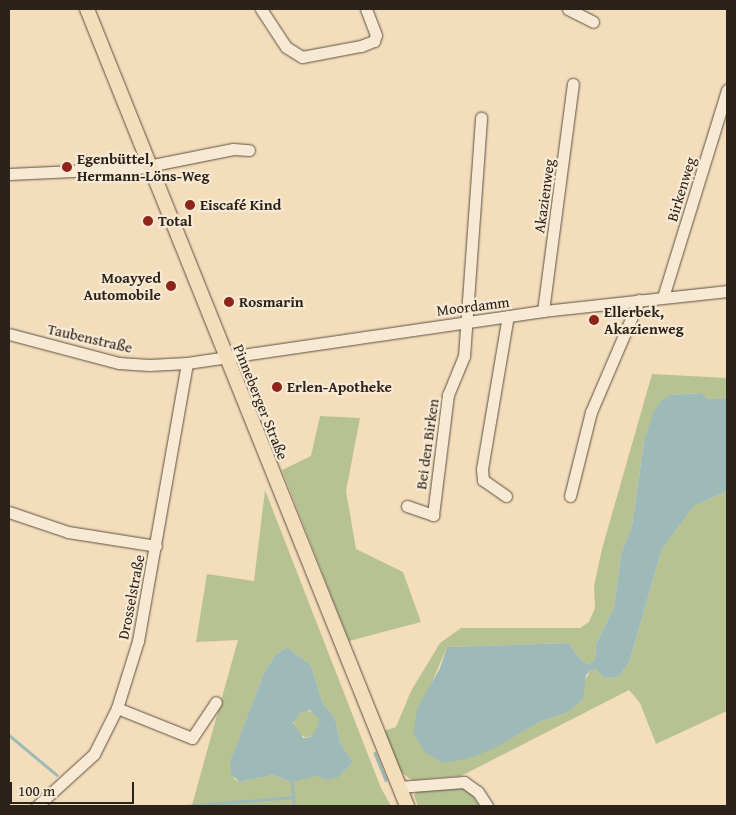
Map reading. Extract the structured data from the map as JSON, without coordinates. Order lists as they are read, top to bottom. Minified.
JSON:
{"streets":{"main road":["Pinneberger Straße"],"street":["Birkenweg","Akazienweg","Moordamm","Taubenstraße","Bei den Birken","Drosselstraße"]},"crossings":[["Birkenweg","Moordamm"],["Akazienweg","Moordamm"],["Moordamm","Taubenstraße"],["Moordamm","Pinneberger Straße"],["Moordamm","Bei den Birken"],["Taubenstraße","Pinneberger Straße"],["Taubenstraße","Drosselstraße"]],"places":["Egenbüttel, Hermann-Löns-Weg","Eiscafé Kind","Total","Moayyed Automobile","Rosmarin","Ellerbek, Akazienweg","Erlen-Apotheke"],"scale_bar":"100 m"}
